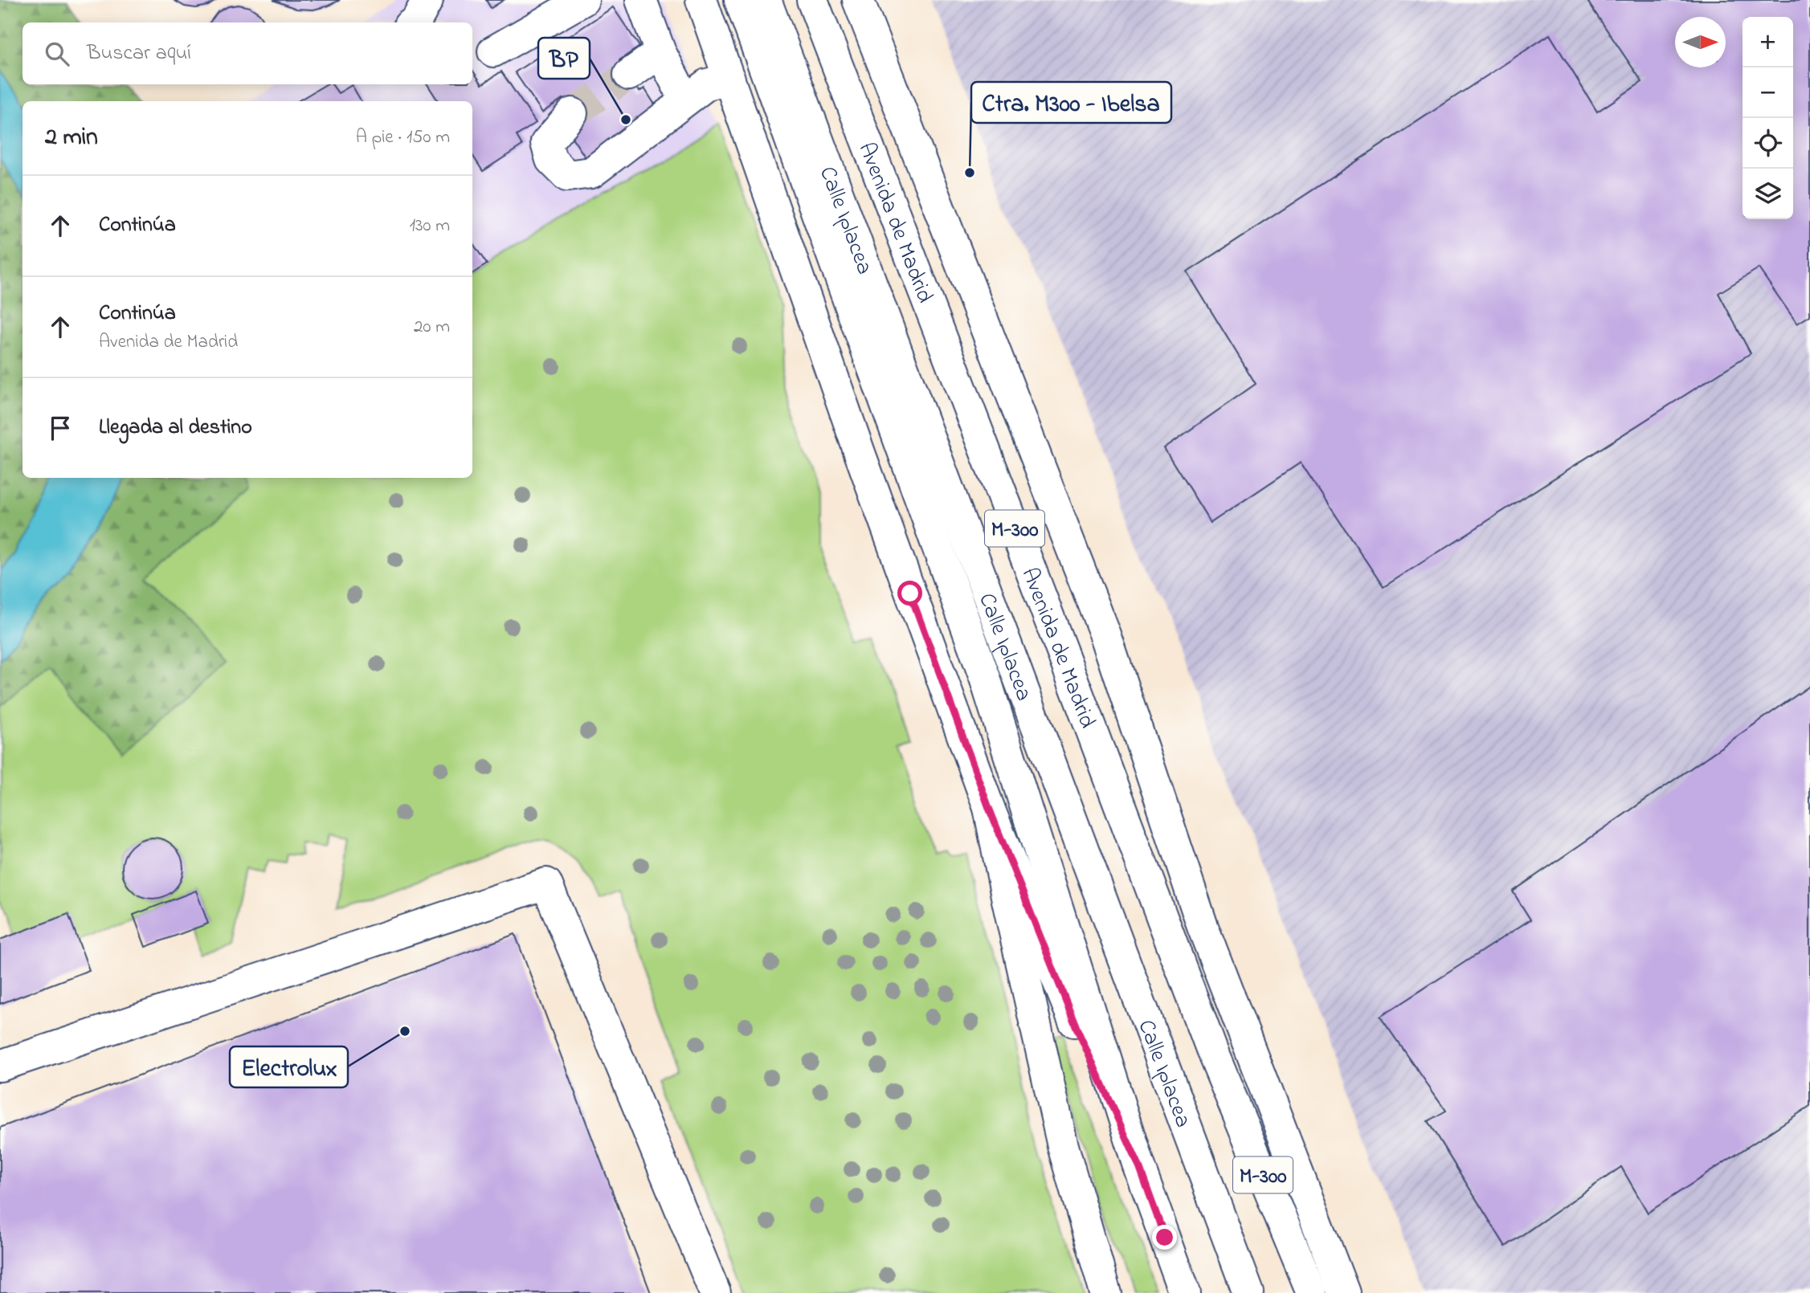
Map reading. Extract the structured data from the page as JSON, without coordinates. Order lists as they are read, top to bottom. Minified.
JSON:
{"streets":{"main road":["Calle Iplacea","Avenida de Madrid","M-300"]},"places":["BP","Ctra. M300 - Ibelsa","Electrolux"],"north":"right","page":{"map_buttons":["+","−"],"search":"Buscar aquí","heading":["2 min","A pie · 150 m"],"list":[["Continúa","130 m"],["Continúa","Avenida de Madrid","20 m"],"Llegada al destino"]}}
